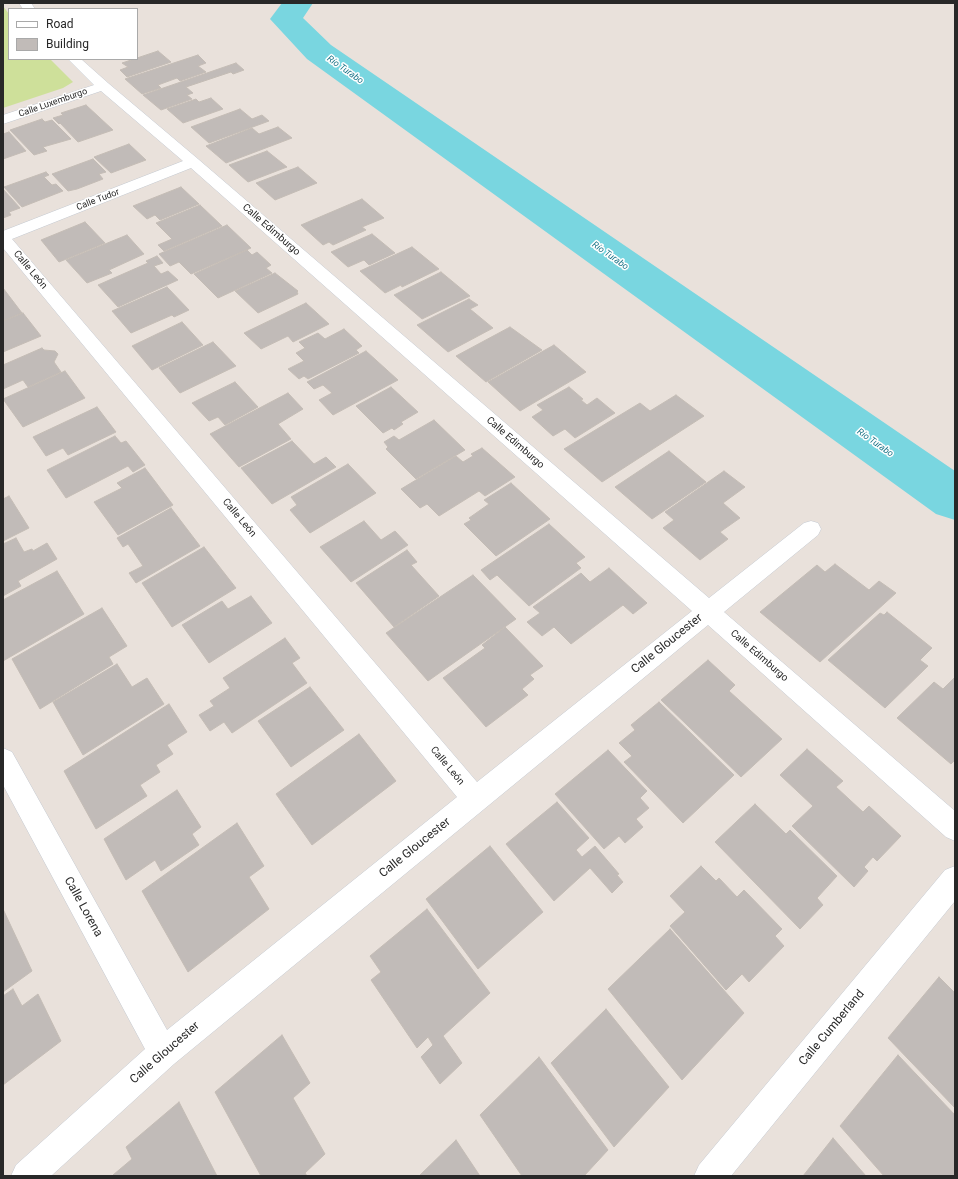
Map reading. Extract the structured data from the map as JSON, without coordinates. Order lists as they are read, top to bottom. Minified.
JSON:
{"streets":{"street":["Calle Luxemburgo","Calle Tudor","Calle Edimburgo","Calle León","Calle Gloucester","Calle Lorena","Calle Cumberland"]},"crossings":[["Calle Luxemburgo","Calle Edimburgo"],["Calle Tudor","Calle Edimburgo"],["Calle Tudor","Calle León"],["Calle Edimburgo","Calle Gloucester"],["Calle León","Calle Gloucester"],["Calle Gloucester","Calle Lorena"]],"water":["Río Turabo"],"legend":["Road","Building"]}
